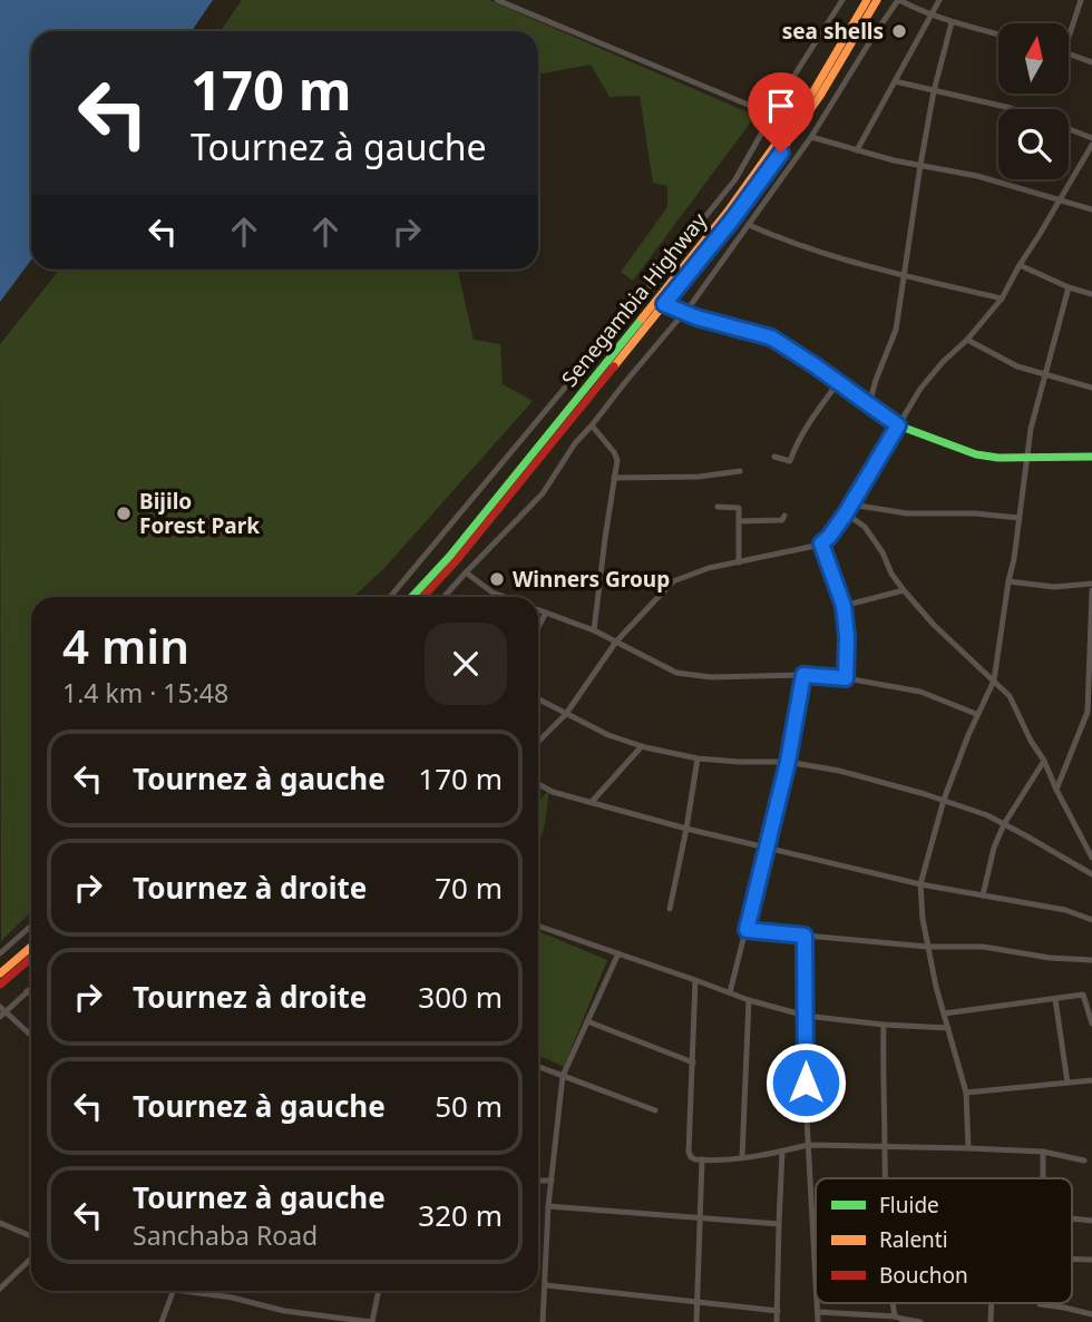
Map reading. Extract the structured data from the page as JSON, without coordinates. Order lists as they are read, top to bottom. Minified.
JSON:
{"streets":{"main road":["Senegambia Highway"]},"places":["sea shells","Bijilo Forest Park","Winners Group"],"legend":["Fluide","Ralenti","Bouchon"],"north":"top","page":{"turn":["170 m","Tournez à gauche"],"heading":["4 min","1.4 km · 15:48"],"list":[{"name":"Tournez à gauche","value":"170 m"},{"name":"Tournez à droite","value":"70 m"},{"name":"Tournez à droite","value":"300 m"},{"name":"Tournez à gauche","value":"50 m"},{"name":"Tournez à gauche","note":"Sanchaba Road","value":"320 m"}]}}
